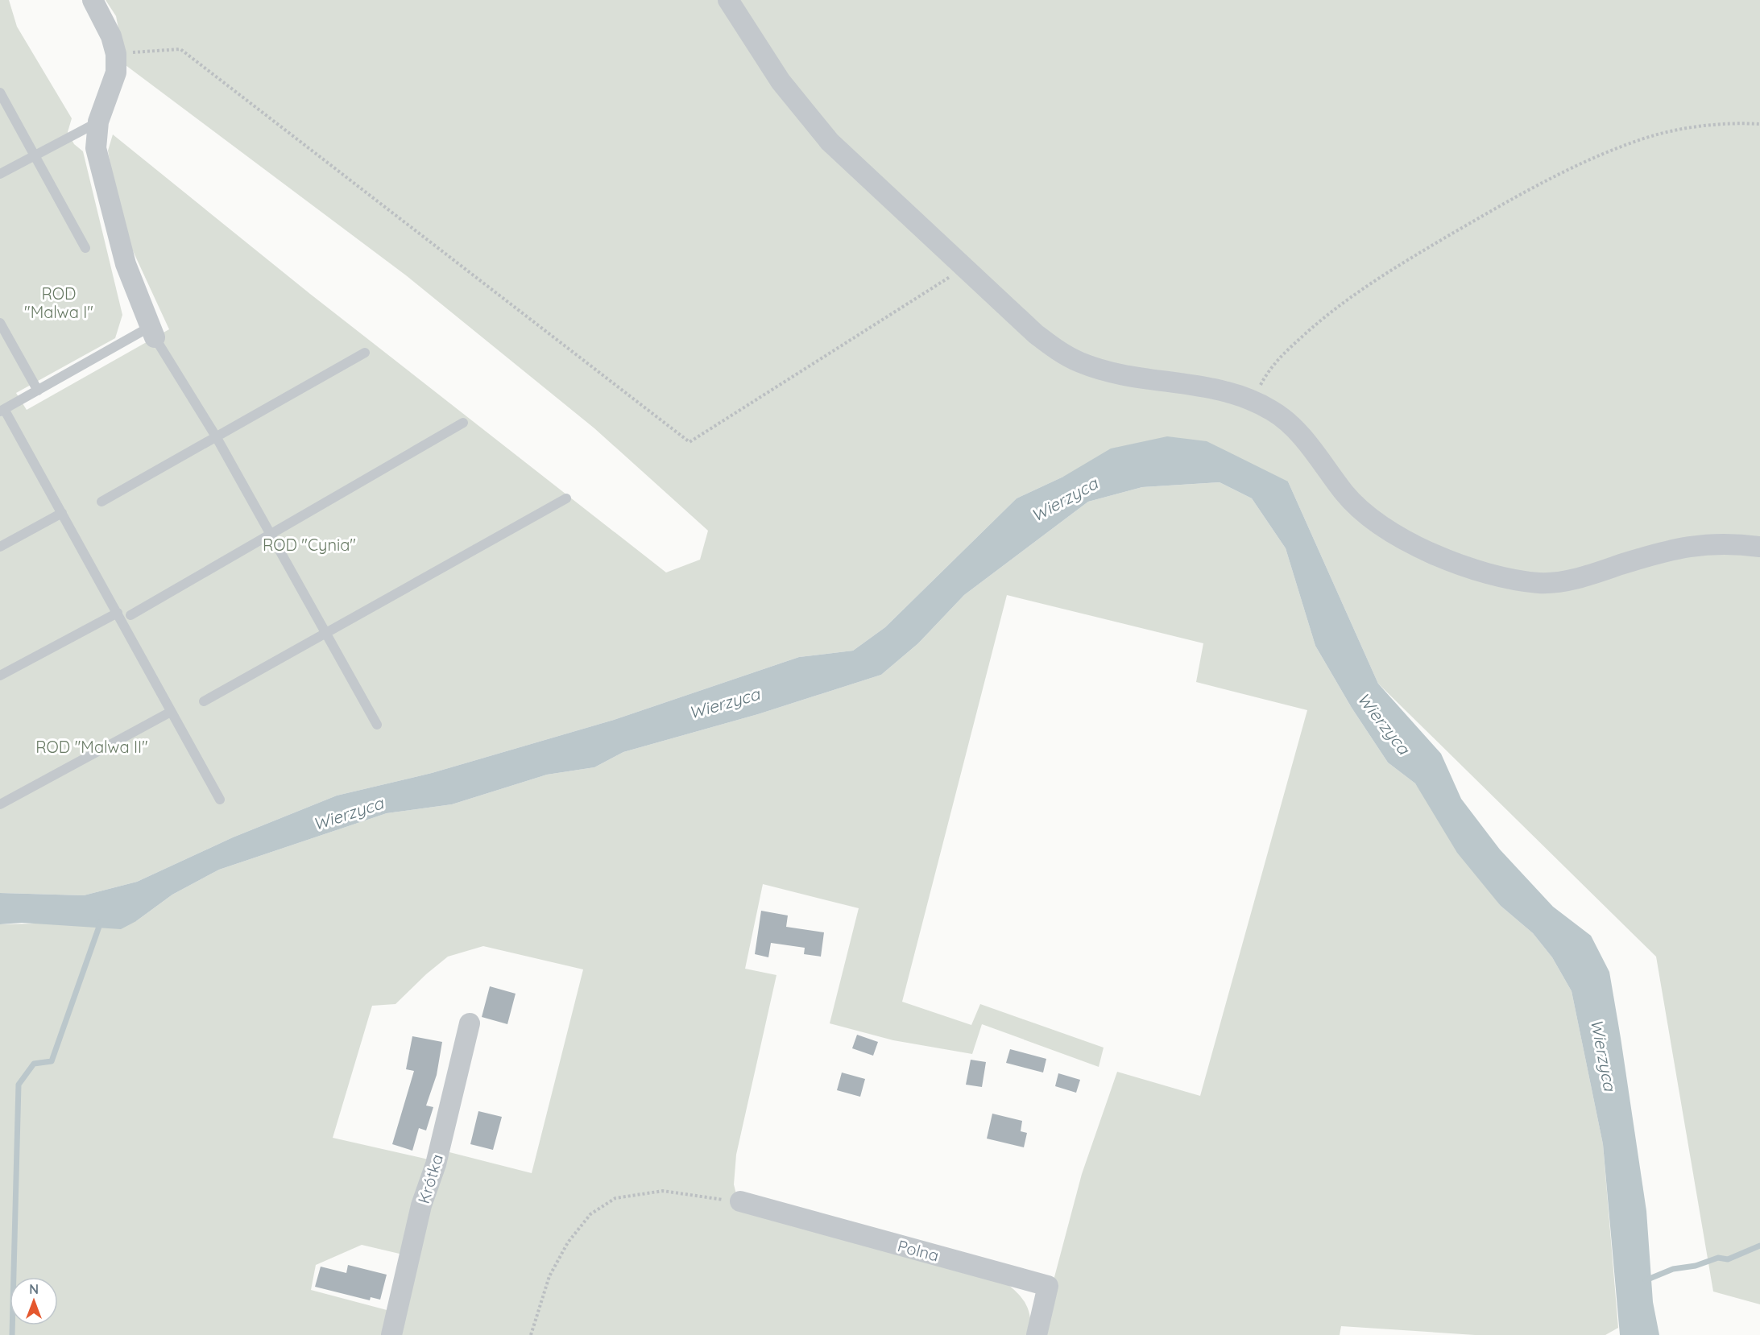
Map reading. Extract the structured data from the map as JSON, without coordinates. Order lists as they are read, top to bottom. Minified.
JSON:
{"streets":{"street":["Krótka","Polna"]},"water":["Wierzyca"],"parks":["ROD \"Malwa I\"","ROD \"Cynia\"","ROD \"Malwa II\""],"north":"top"}
